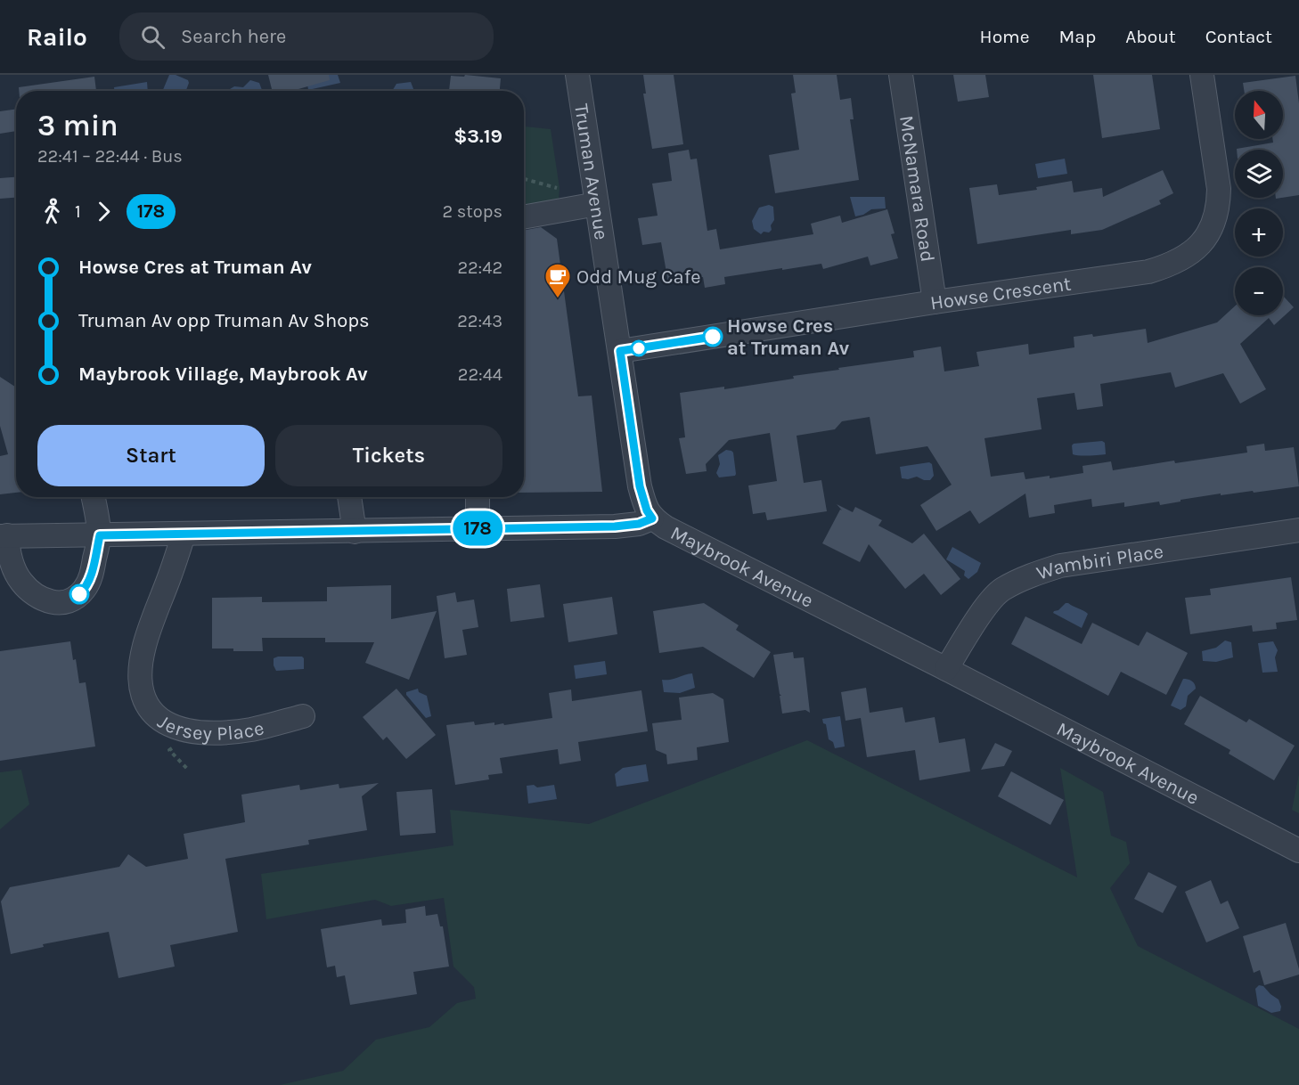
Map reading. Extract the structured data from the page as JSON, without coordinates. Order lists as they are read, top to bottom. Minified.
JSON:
{"streets":{"street":["Truman Avenue","McNamara Road","Howse Crescent","Wambiri Place","Maybrook Avenue","Jersey Place"]},"crossings":[["Truman Avenue","Howse Crescent"],["Truman Avenue","Maybrook Avenue"],["McNamara Road","Howse Crescent"],["Wambiri Place","Maybrook Avenue"],["Maybrook Avenue","Jersey Place"]],"places":{"cafe":["Odd Mug Cafe"],"other":["Howse Cres at Truman Av"]},"lines":["bus line 178"],"north":"top","page":{"header":"Railo","search":"Search here","nav":["Home","Map","About","Contact"],"on_map":"178","map_buttons":["+","−"],"heading":["3 min","22:41 – 22:44 · Bus","$3.19"],"legs":["1","178","2 stops"],"list":[{"name":"Howse Cres at Truman Av","value":"22:42"},{"name":"Truman Av opp Truman Av Shops","value":"22:43"},{"name":"Maybrook Village, Maybrook Av","value":"22:44"}],"buttons":["Start","Tickets"]}}
